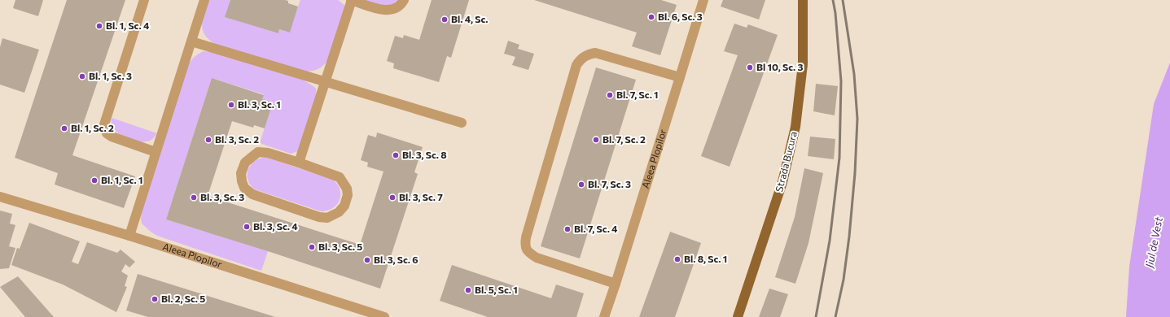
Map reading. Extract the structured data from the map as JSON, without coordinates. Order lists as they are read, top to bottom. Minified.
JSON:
{"streets":{"main road":["Strada Bucura"],"street":["Aleea Plopilor"]},"water":["Jiul de Vest"],"places":["Bl. 6, Sc. 3","Bl. 4, Sc.","Bl. 1, Sc. 4","Bl 10, Sc. 3","Bl. 1, Sc. 3","Bl. 7, Sc. 1","Bl. 3, Sc. 1","Bl. 1, Sc. 2","Bl. 3, Sc. 2","Bl. 7, Sc. 2","Bl. 3, Sc. 8","Bl. 1, Sc. 1","Bl. 7, Sc. 3","Bl. 3, Sc. 3","Bl. 3, Sc. 7","Bl. 3, Sc. 4","Bl. 7, Sc. 4","Bl. 3, Sc. 5","Bl. 8, Sc. 1","Bl. 3, Sc. 6","Bl. 5, Sc. 1","Bl. 2, Sc. 5"]}
